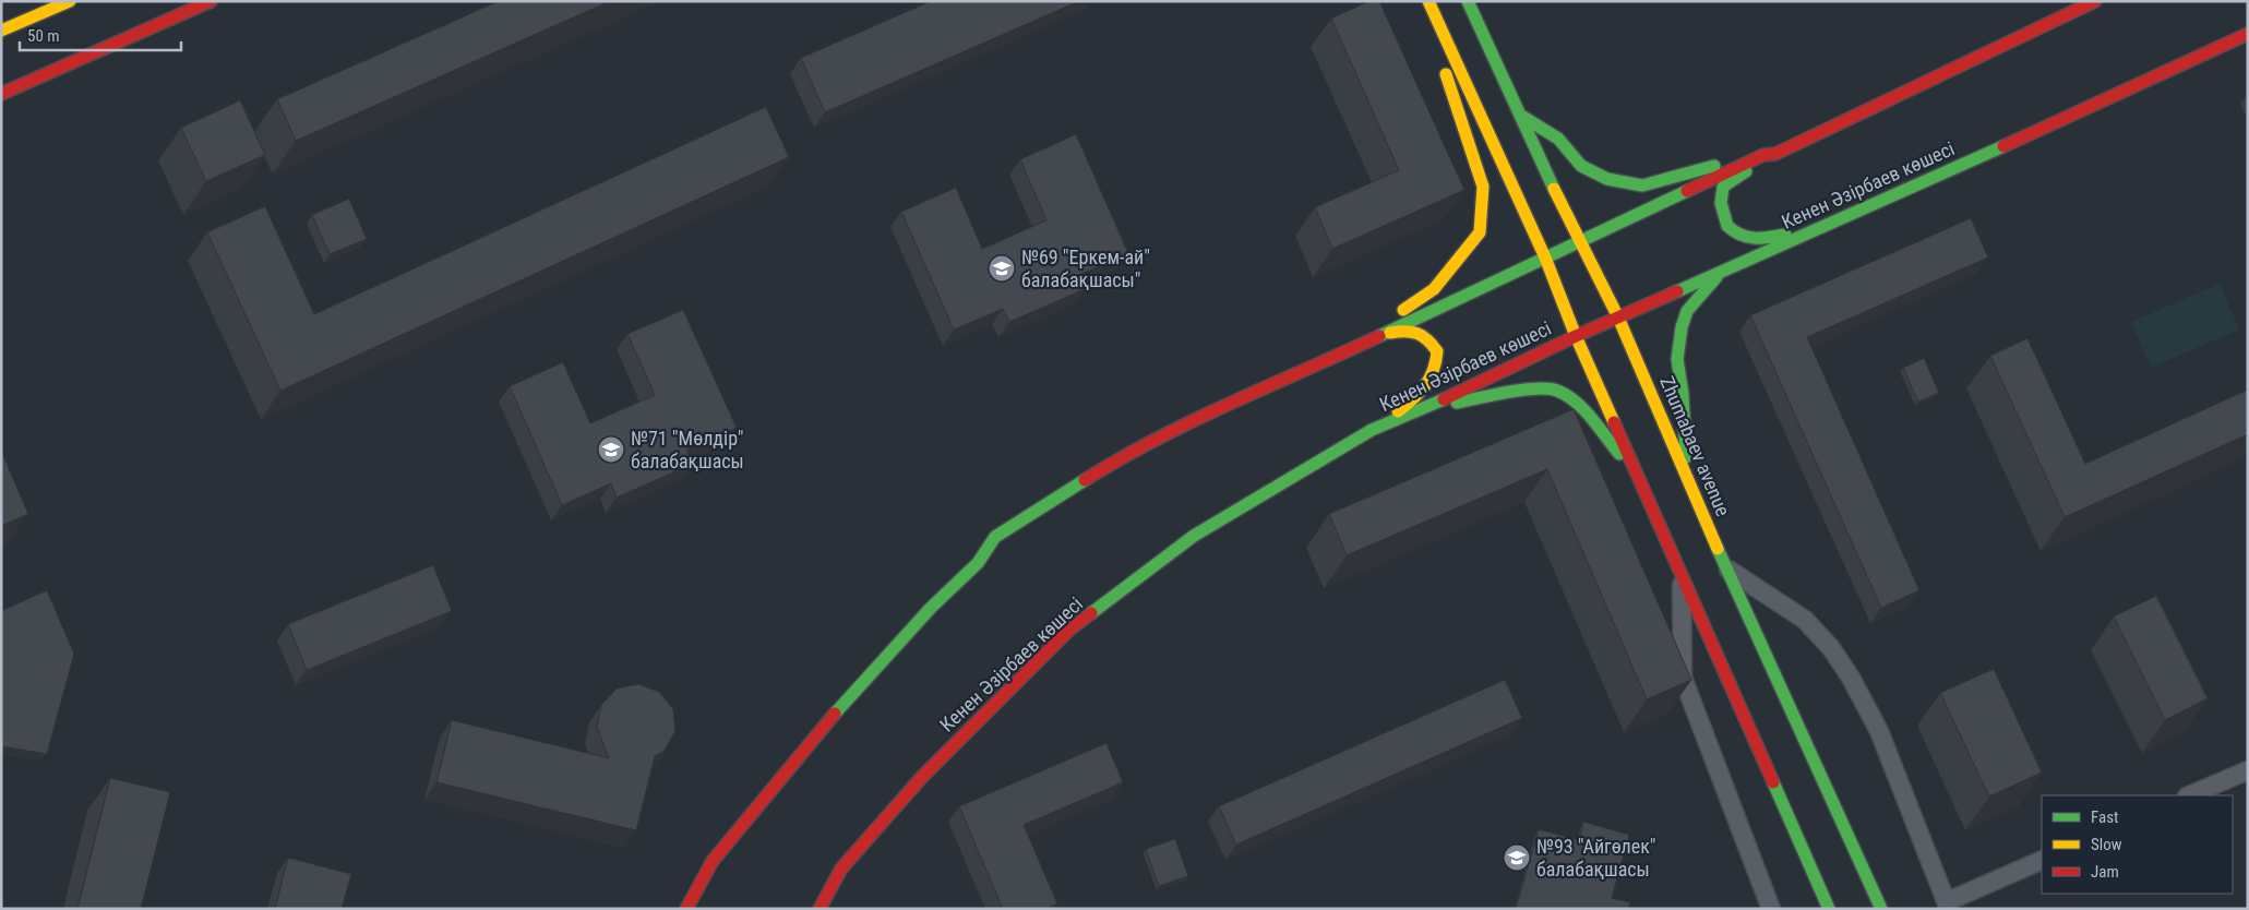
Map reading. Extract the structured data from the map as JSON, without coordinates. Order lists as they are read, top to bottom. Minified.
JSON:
{"streets":{"street":["Кенен Әзірбаев көшесі","Zhumabaev avenue"]},"crossings":[["Кенен Әзірбаев көшесі","Zhumabaev avenue"]],"places":{"school or university":["№69 \"Еркем-ай\" балабақшасы\"","№71 \"Мөлдір\" балабақшасы","№93 \"Айгөлек\" балабақшасы"]},"legend":["Fast","Slow","Jam"],"scale_bar":"50 m"}
